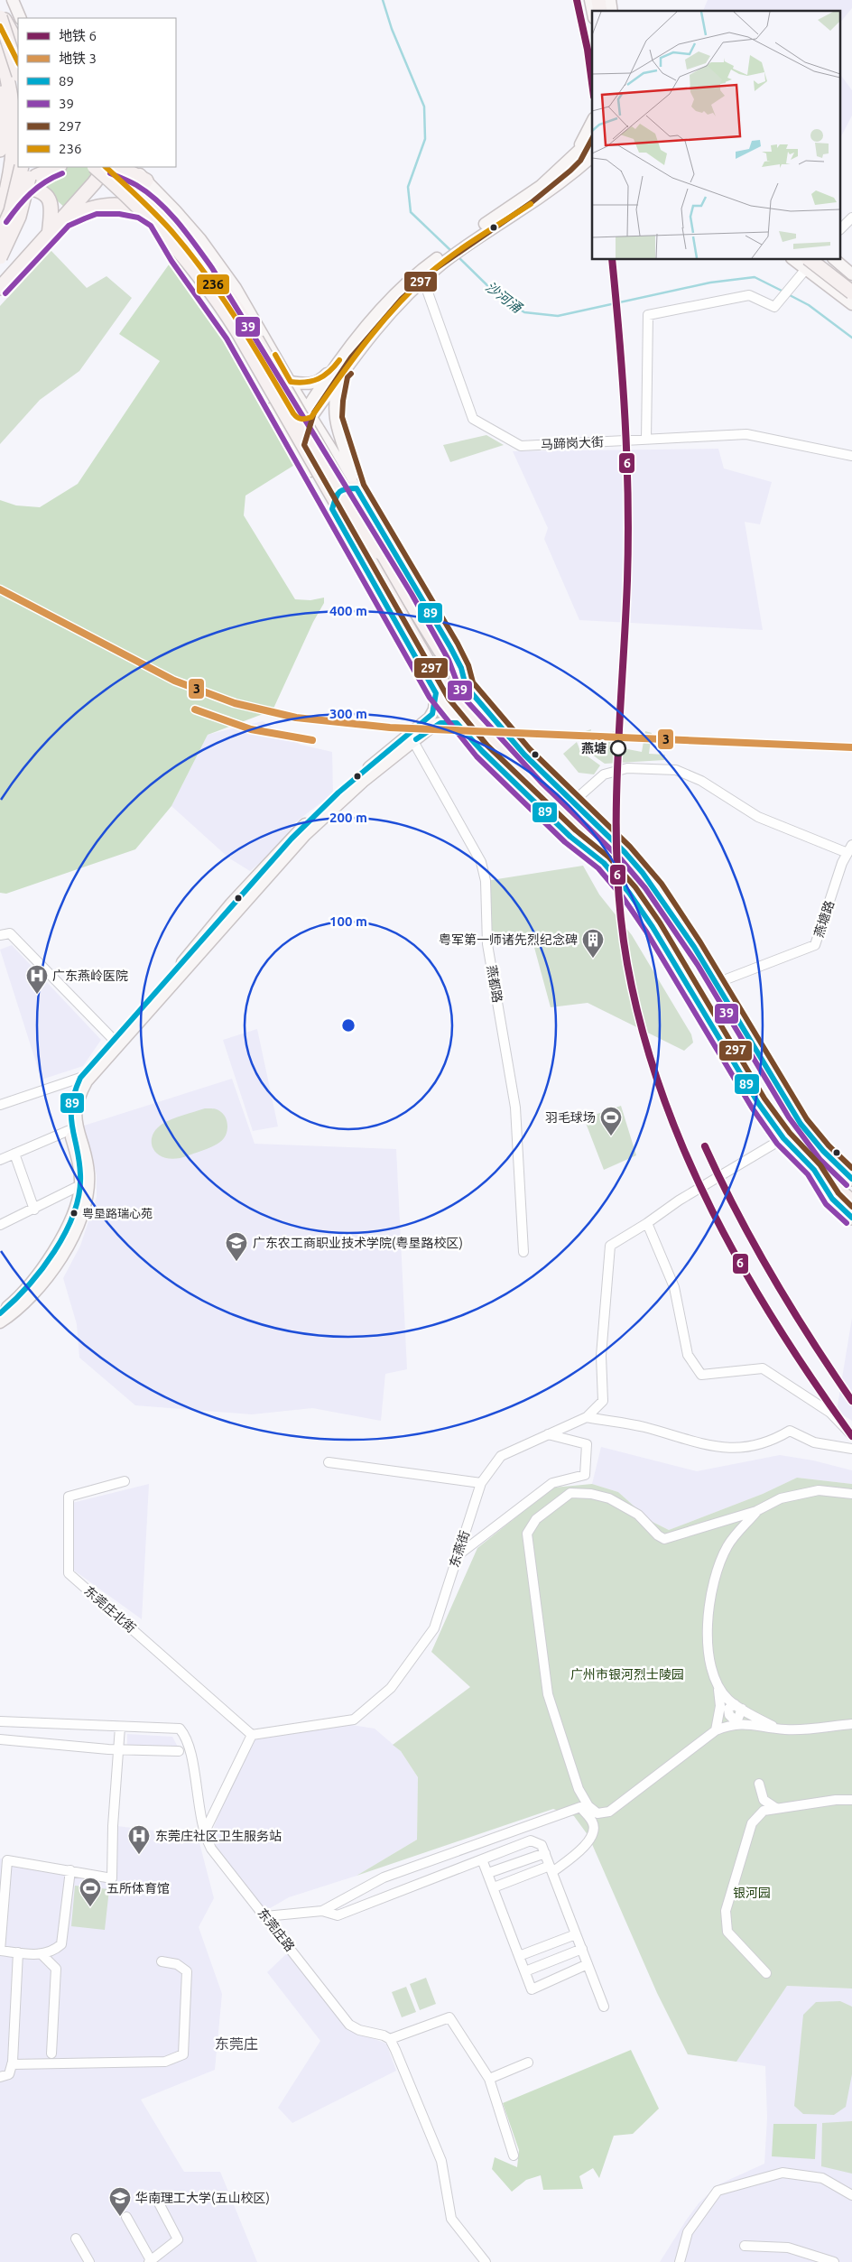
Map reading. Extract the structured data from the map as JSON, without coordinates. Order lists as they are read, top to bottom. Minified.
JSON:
{"streets":{"street":["马蹄岗大街","燕塘路","燕都路","东燕街","东莞庄北街","东莞庄路"]},"crossings":[["东燕街","东莞庄北街"]],"districts":["东莞庄"],"water":["沙河涌"],"parks":["广州市银河烈士陵园","银河园"],"places":{"other":["燕塘","粤垦路瑞心苑"],"building":["粤军第一师诸先烈纪念碑"],"hospital":["广东燕岭医院","东莞庄社区卫生服务站"],"sports":["羽毛球场","五所体育馆"],"school or university":["广东农工商职业技术学院(粤垦路校区)","华南理工大学(五山校区)"]},"lines":["metro line 6","transit line 236","transit line 297","transit line 39","transit line 89","metro line 3"],"legend":["地铁 6","地铁 3","89","39","297","236"],"rings":["400 m","300 m","200 m","100 m"]}
